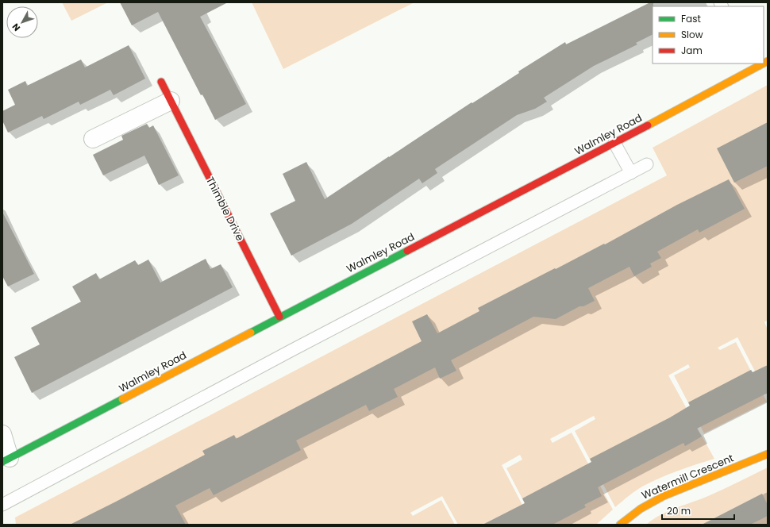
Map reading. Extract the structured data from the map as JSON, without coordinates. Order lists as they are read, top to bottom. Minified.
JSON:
{"streets":{"main road":["Walmley Road","Thimble Drive","Watermill Crescent"]},"crossings":[["Walmley Road","Thimble Drive"]],"legend":["Fast","Slow","Jam"],"scale_bar":"20 m","north":"bottom left"}
